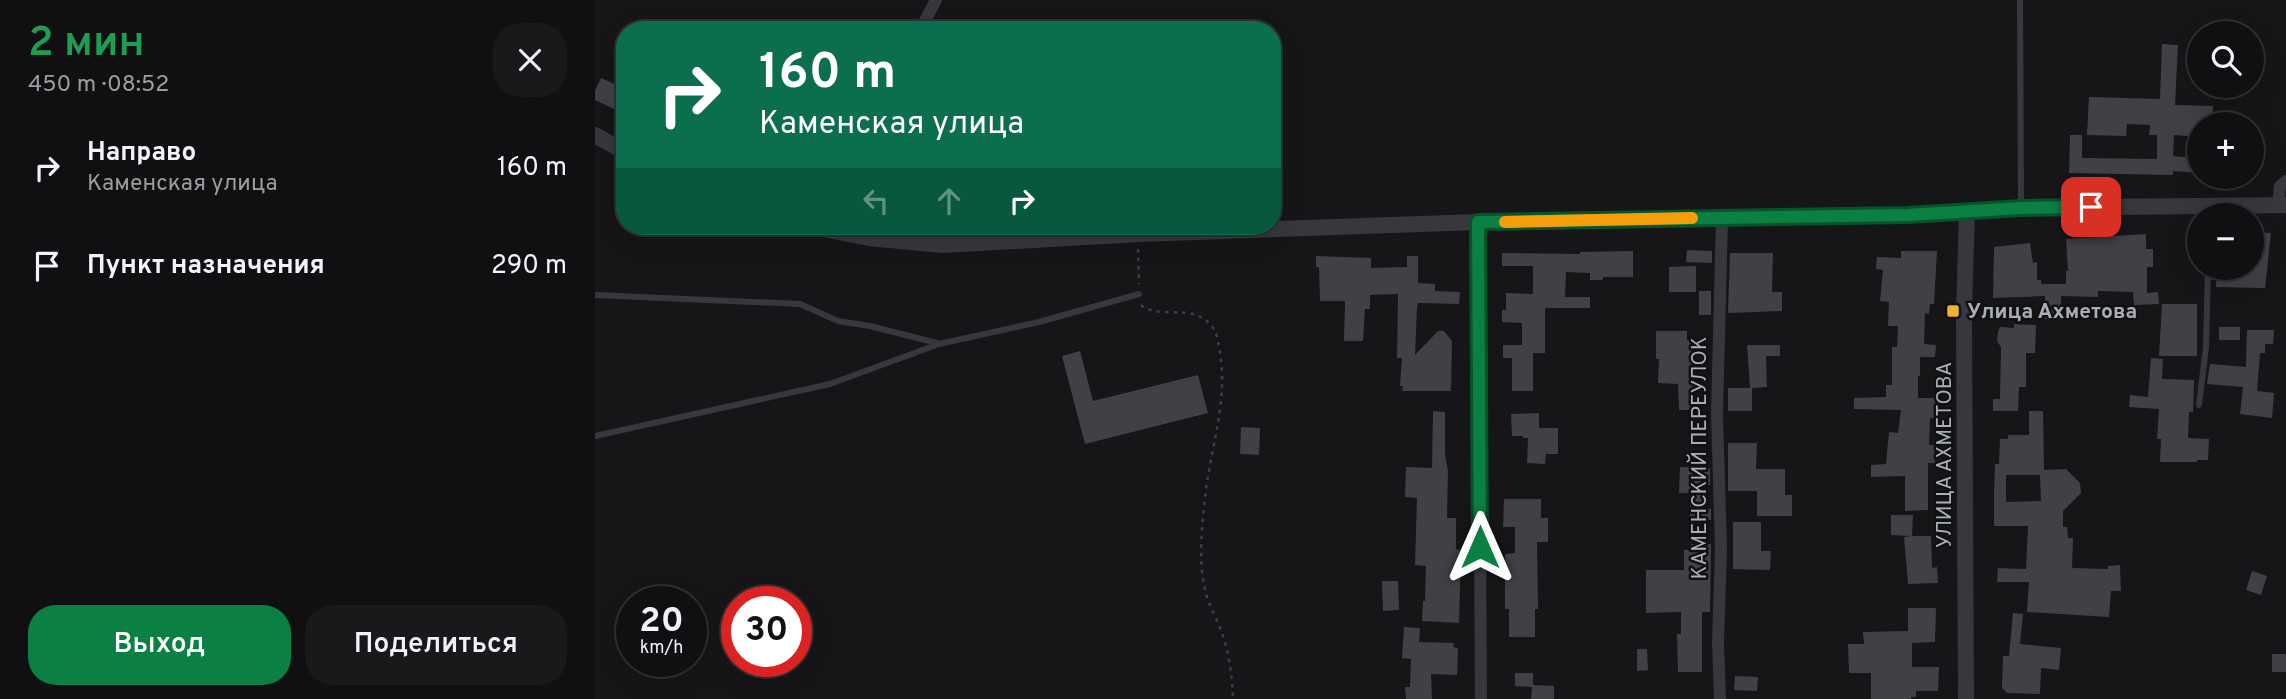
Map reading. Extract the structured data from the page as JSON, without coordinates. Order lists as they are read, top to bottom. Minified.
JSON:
{"streets":{"street":["УЛИЦА АХМЕТОВА","КАМЕНСКИЙ ПЕРЕУЛОК"]},"places":{"transit":["Улица Ахметова"]},"page":{"heading":["2 мин","450 m · 08:52"],"map_buttons":["+","−"],"turn":["160 m","Каменская улица"],"list":[{"name":"Направо","note":"Каменская улица","value":"160 m"},{"name":"Пункт назначения","value":"290 m"}],"speed":"20 km/h","limit":"30","buttons":["Выход","Поделиться"]}}
